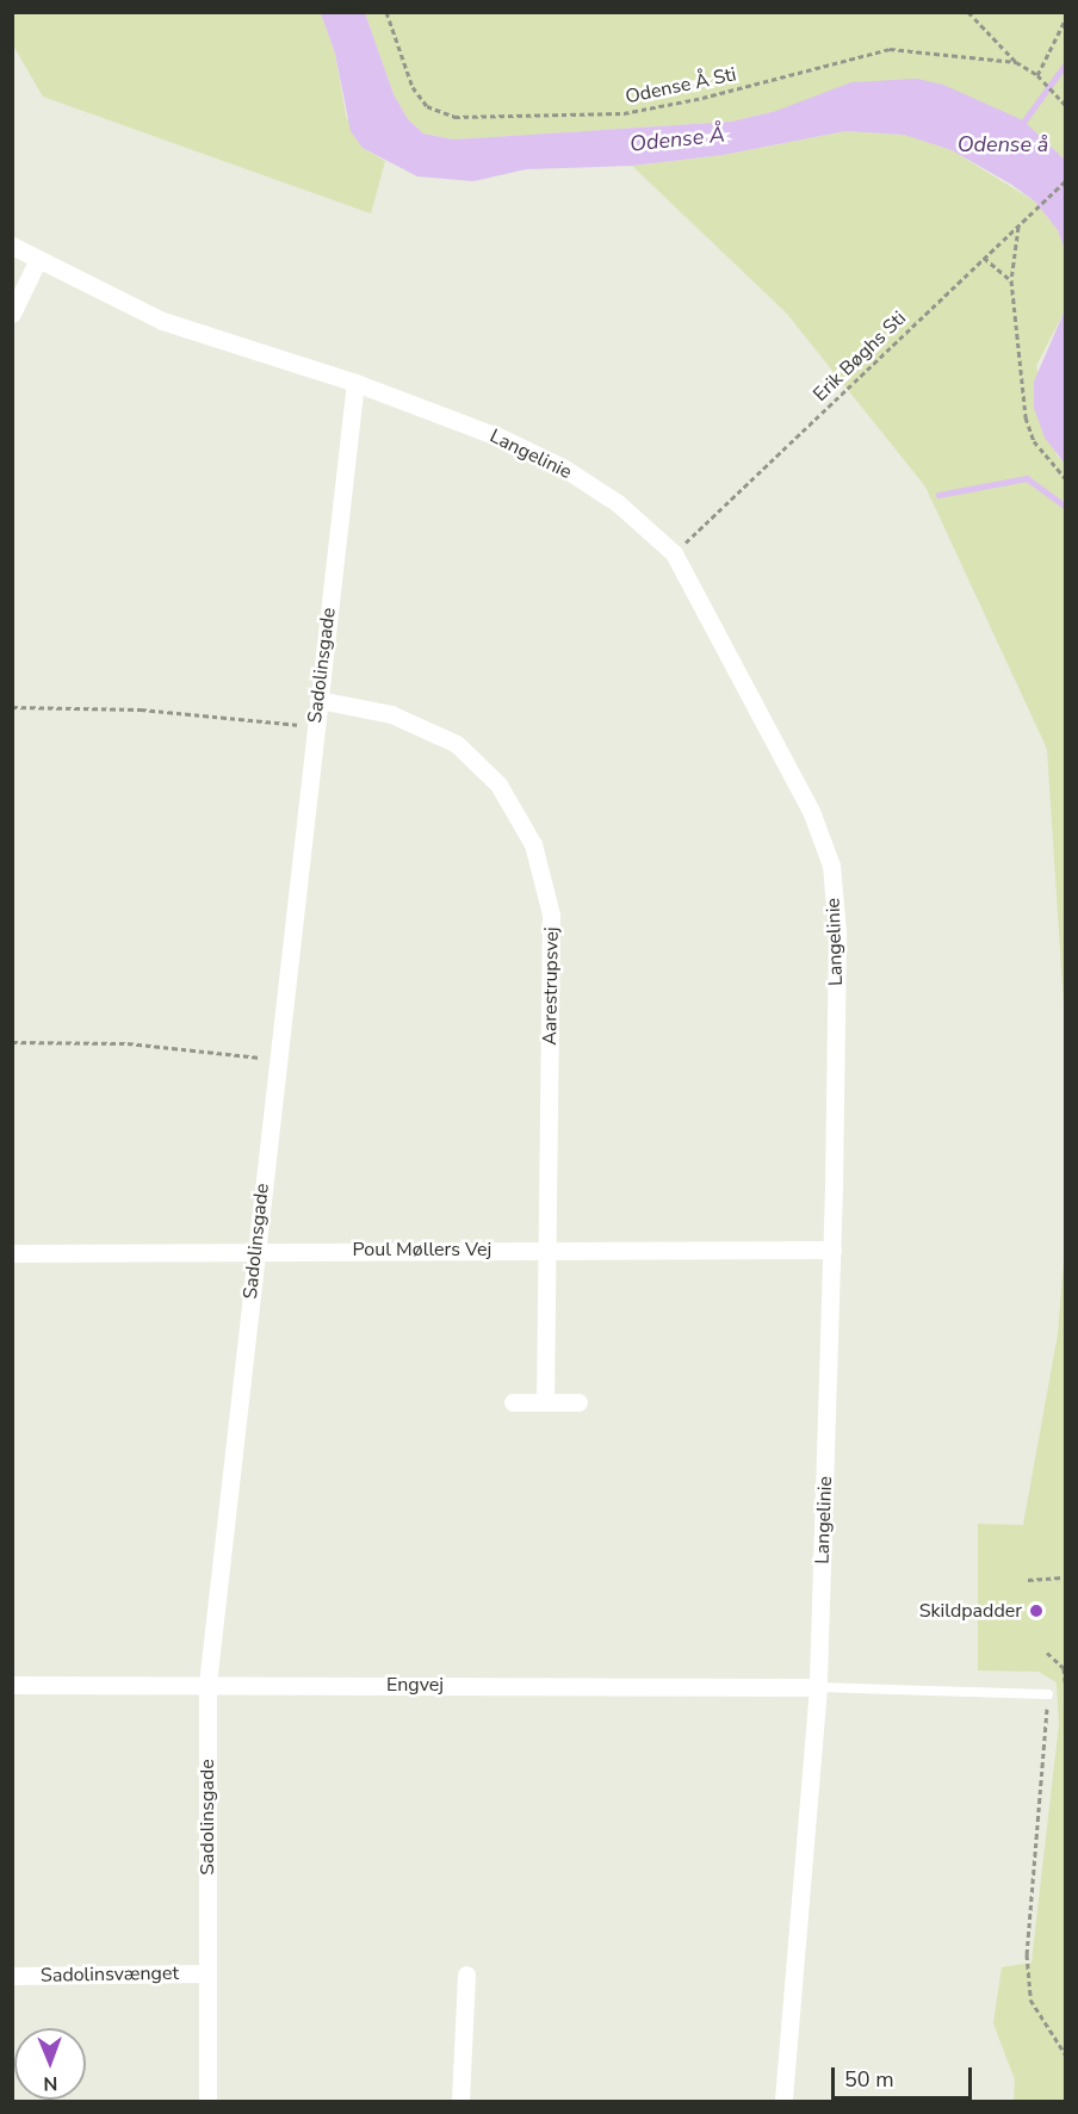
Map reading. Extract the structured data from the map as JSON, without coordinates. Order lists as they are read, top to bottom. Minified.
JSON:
{"streets":{"street":["Langelinie","Sadolinsgade","Aarestrupsvej","Poul Møllers Vej","Engvej","Sadolinsvænget"],"path":["Odense Å Sti","Erik Bøghs Sti"]},"crossings":[["Erik Bøghs Sti","Langelinie"],["Langelinie","Sadolinsgade"],["Langelinie","Poul Møllers Vej"],["Langelinie","Engvej"],["Sadolinsgade","Aarestrupsvej"],["Sadolinsgade","Poul Møllers Vej"],["Sadolinsgade","Engvej"],["Sadolinsgade","Sadolinsvænget"],["Aarestrupsvej","Poul Møllers Vej"]],"water":["Odense Å","Odense å"],"places":["Skildpadder"],"scale_bar":"50 m","north":"bottom"}
